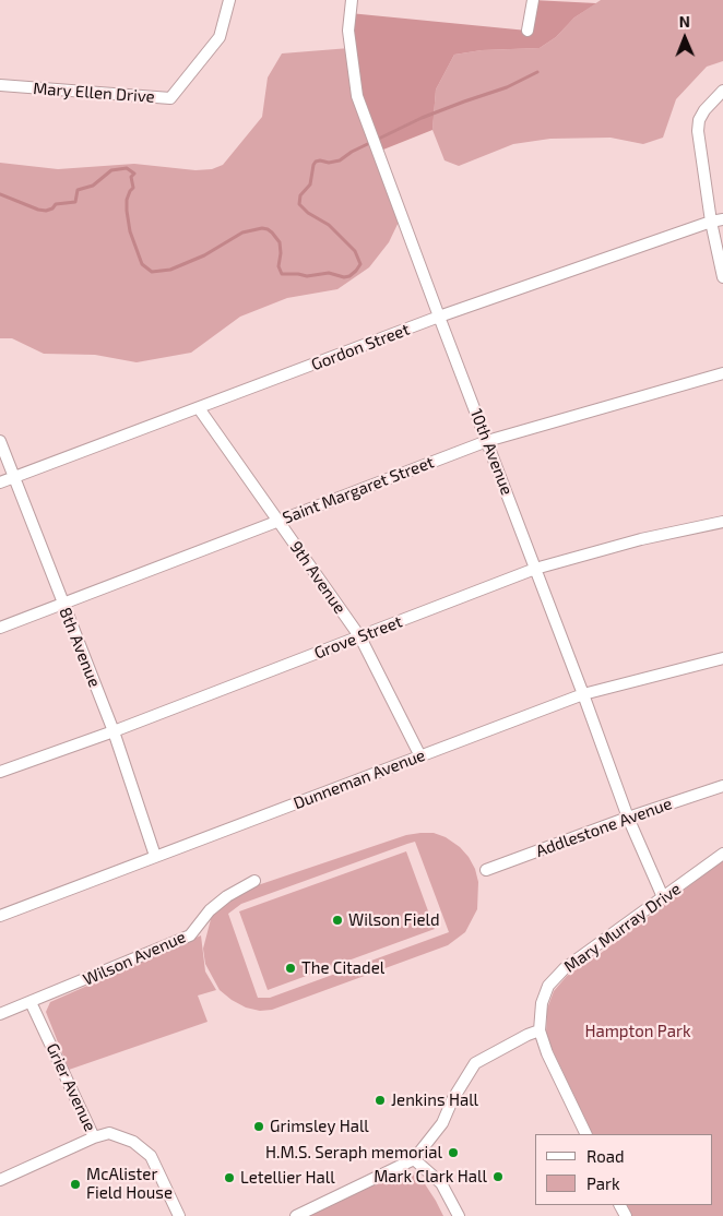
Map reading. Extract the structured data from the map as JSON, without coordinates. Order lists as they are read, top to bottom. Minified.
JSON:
{"streets":{"street":["Mary Ellen Drive","Gordon Street","10th Avenue","Saint Margaret Street","9th Avenue","Grove Street","8th Avenue","Dunneman Avenue","Addlestone Avenue","Mary Murray Drive","Wilson Avenue","Grier Avenue"]},"crossings":[["Gordon Street","10th Avenue"],["Gordon Street","9th Avenue"],["Gordon Street","8th Avenue"],["10th Avenue","Saint Margaret Street"],["10th Avenue","Grove Street"],["10th Avenue","Dunneman Avenue"],["10th Avenue","Addlestone Avenue"],["10th Avenue","Mary Murray Drive"],["Saint Margaret Street","9th Avenue"],["Saint Margaret Street","8th Avenue"],["9th Avenue","Grove Street"],["9th Avenue","Dunneman Avenue"],["Grove Street","8th Avenue"],["8th Avenue","Dunneman Avenue"],["Wilson Avenue","Grier Avenue"]],"parks":["Hampton Park"],"places":["Wilson Field","The Citadel","Jenkins Hall","Grimsley Hall","H.M.S. Seraph memorial","Mark Clark Hall","Letellier Hall","McAlister Field House"],"legend":["Road","Park"],"north":"top"}
